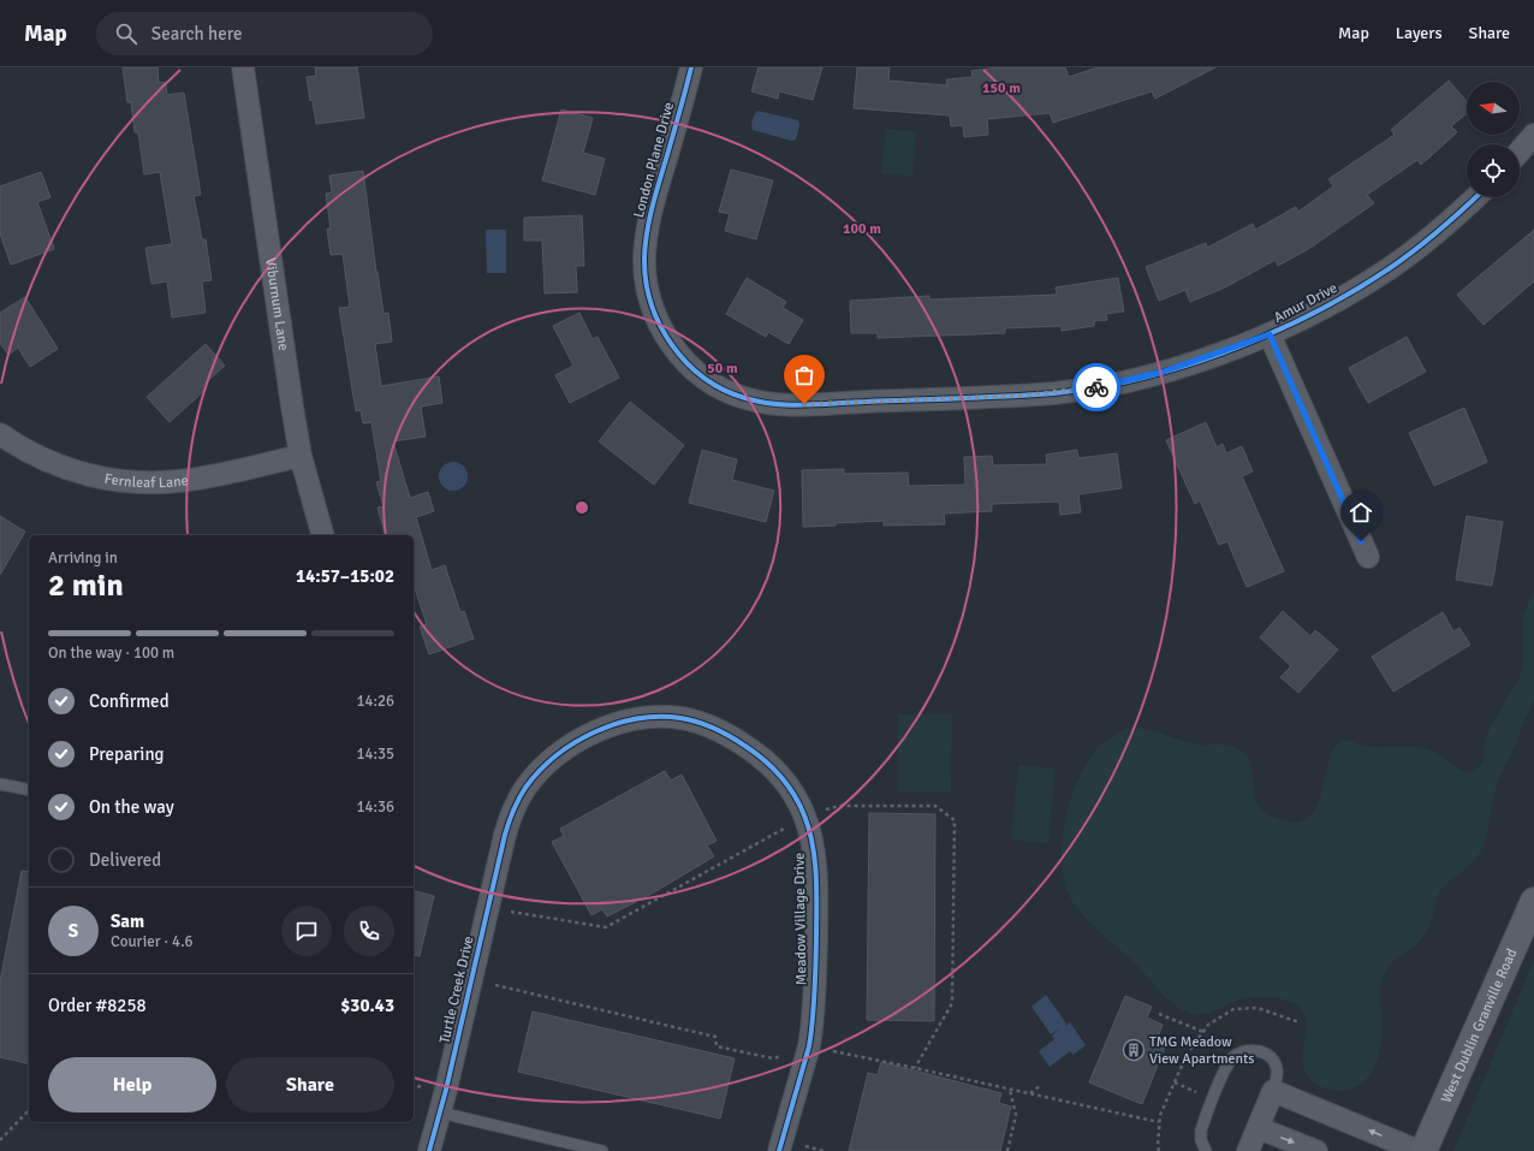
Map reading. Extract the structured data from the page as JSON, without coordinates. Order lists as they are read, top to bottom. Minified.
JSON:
{"streets":{"main road":["West Dublin Granville Road"],"street":["London Plane Drive","Amur Drive","Viburnum Lane","Fernleaf Lane","Meadow Village Drive","Turtle Creek Drive"]},"crossings":[["London Plane Drive","Amur Drive"],["Viburnum Lane","Fernleaf Lane"],["Meadow Village Drive","Turtle Creek Drive"]],"places":{"building":["TMG Meadow View Apartments"]},"north":"left","page":{"header":"Map","search":"Search here","nav":["Map","Layers","Share"],"heading":["2 min","Arriving in","14:57–15:02"],"panel":["Sam","Courier · 4.6","Order #8258","$30.43"],"bar":"On the way · 100 m","list":[["Confirmed","14:26"],["Preparing","14:35"],["On the way","14:36"],"Delivered"],"round":"S","buttons":["Help","Share"]},"rings":["150 m","100 m","50 m"]}
